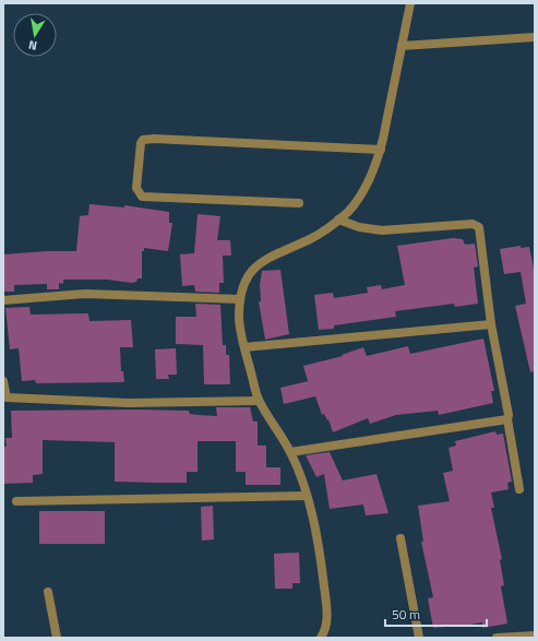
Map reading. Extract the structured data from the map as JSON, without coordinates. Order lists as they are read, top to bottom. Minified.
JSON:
{"scale_bar":"50 m","north":"bottom"}
